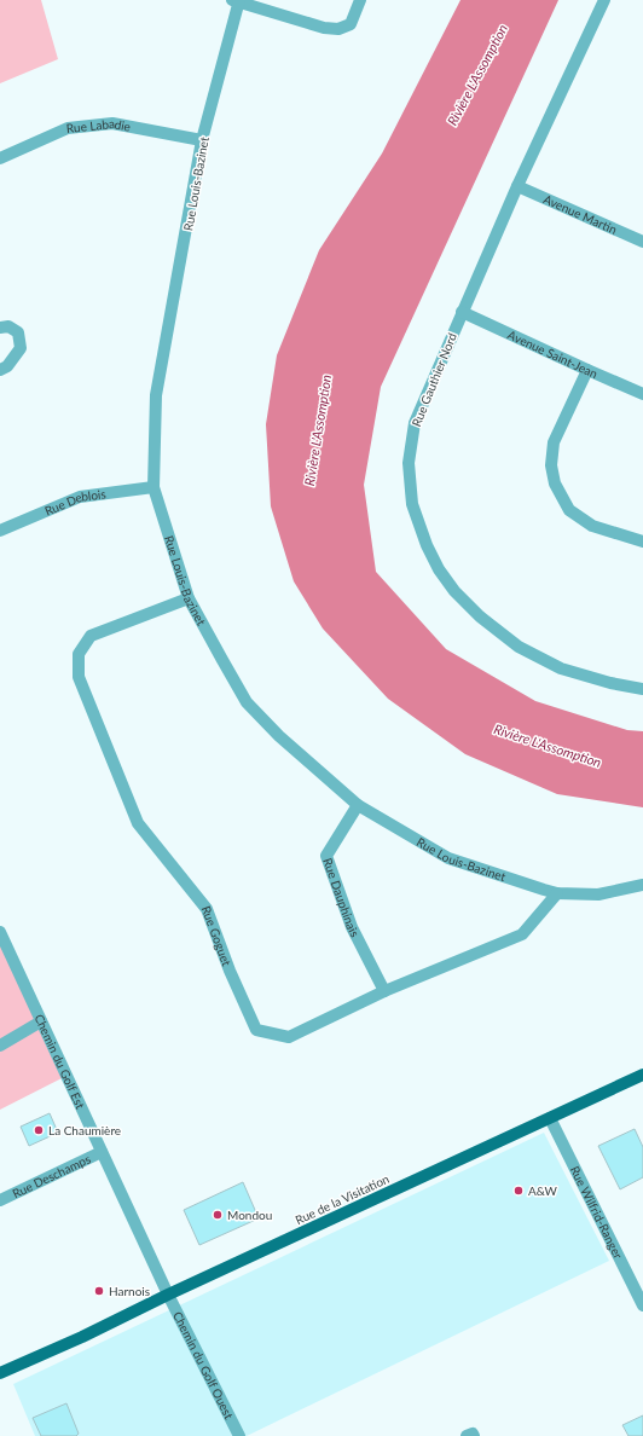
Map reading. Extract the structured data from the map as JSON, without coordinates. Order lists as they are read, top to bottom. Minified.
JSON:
{"streets":{"main road":["Rue de la Visitation"],"street":["Rue Labadie","Rue Louis-Bazinet","Avenue Martin","Avenue Saint-Jean","Rue Gauthier Nord","Rue Deblois","Rue Dauphinais","Rue Goguet","Chemin du Golf Est","Rue Deschamps","Rue Wilfrid-Ranger","Chemin du Golf Ouest"]},"crossings":[["Rue Labadie","Rue Louis-Bazinet"],["Rue Louis-Bazinet","Rue Deblois"],["Rue Louis-Bazinet","Rue Dauphinais"],["Rue Louis-Bazinet","Rue Goguet"],["Avenue Martin","Rue Gauthier Nord"],["Avenue Saint-Jean","Rue Gauthier Nord"],["Rue Dauphinais","Rue Goguet"],["Chemin du Golf Est","Rue Deschamps"],["Chemin du Golf Est","Rue de la Visitation"],["Chemin du Golf Est","Chemin du Golf Ouest"],["Rue de la Visitation","Rue Wilfrid-Ranger"],["Rue de la Visitation","Chemin du Golf Ouest"]],"water":["Rivière L'Assomption"],"places":["La Chaumière","A&W","Mondou","Harnois"]}
